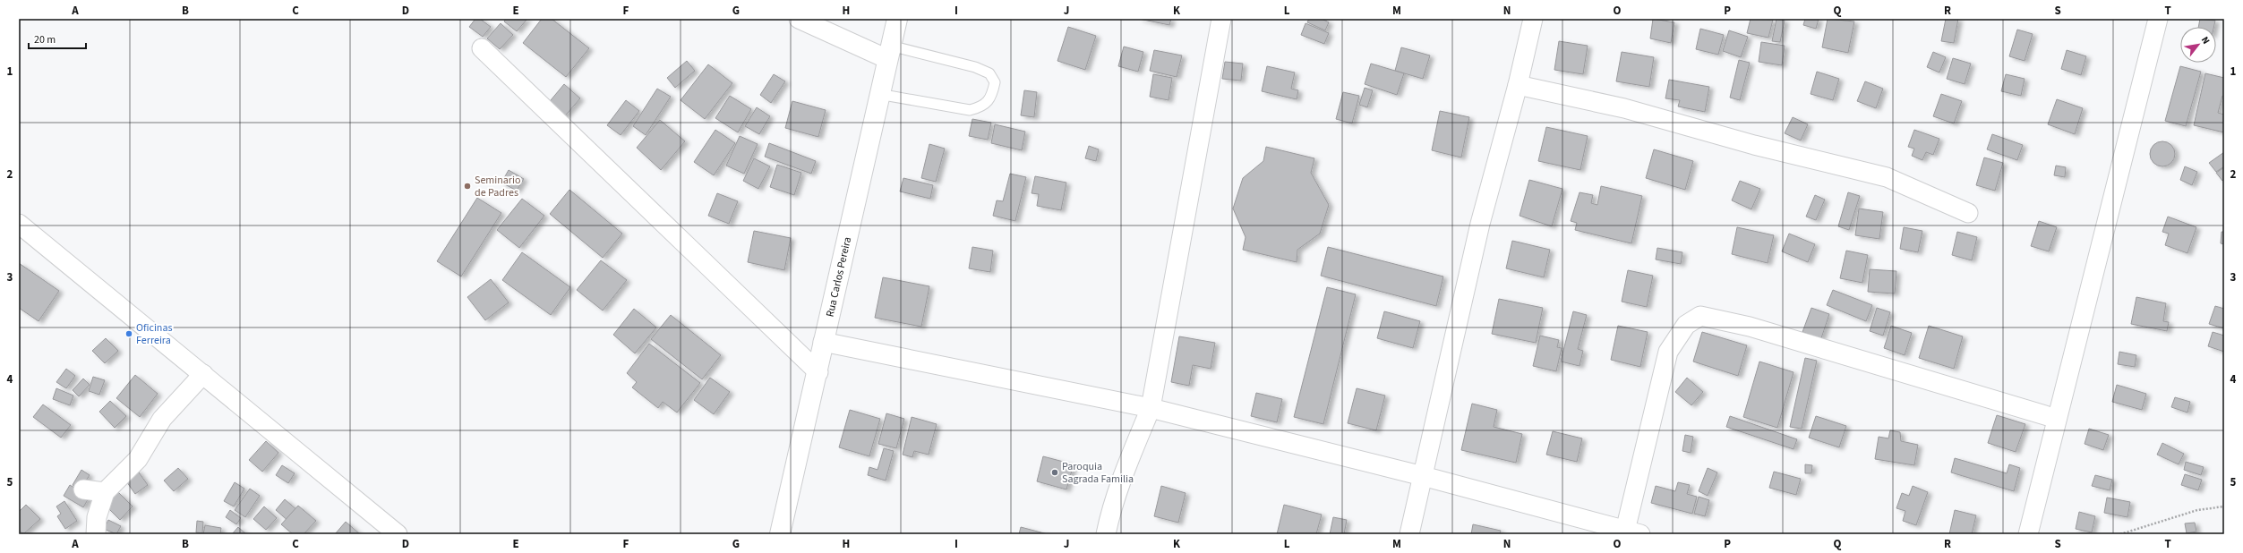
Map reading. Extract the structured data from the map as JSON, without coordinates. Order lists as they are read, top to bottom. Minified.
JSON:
{"streets":{"main road":["Rua Carlos Pereira"]},"places":["Seminario de Padres","Oficinas Ferreira","Paroquia Sagrada Familia"],"scale_bar":"20 m","north":"top right","grid":{"columns":["A","B","C","D","E","F","G","H","I","J","K","L","M","N","O","P","Q","R","S","T"],"rows":["1","2","3","4","5"]}}
